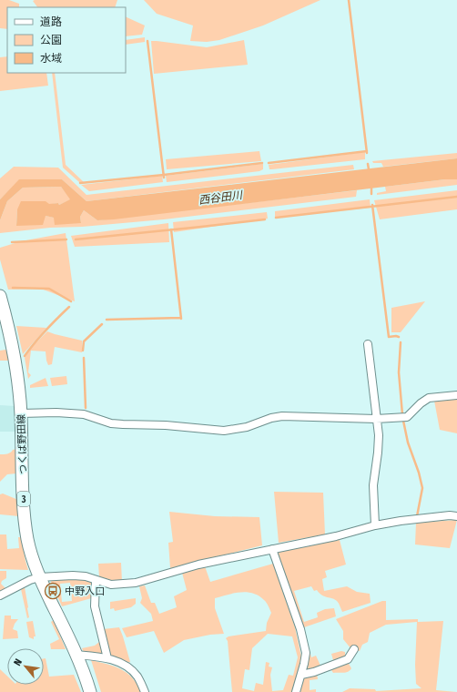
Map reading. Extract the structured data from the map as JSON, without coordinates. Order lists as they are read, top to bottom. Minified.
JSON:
{"streets":{"main road":["つくば野田線","3"]},"water":["西谷田川"],"places":{"bus stop":["中野入口"]},"legend":["道路","公園","水域"],"north":"top left"}
